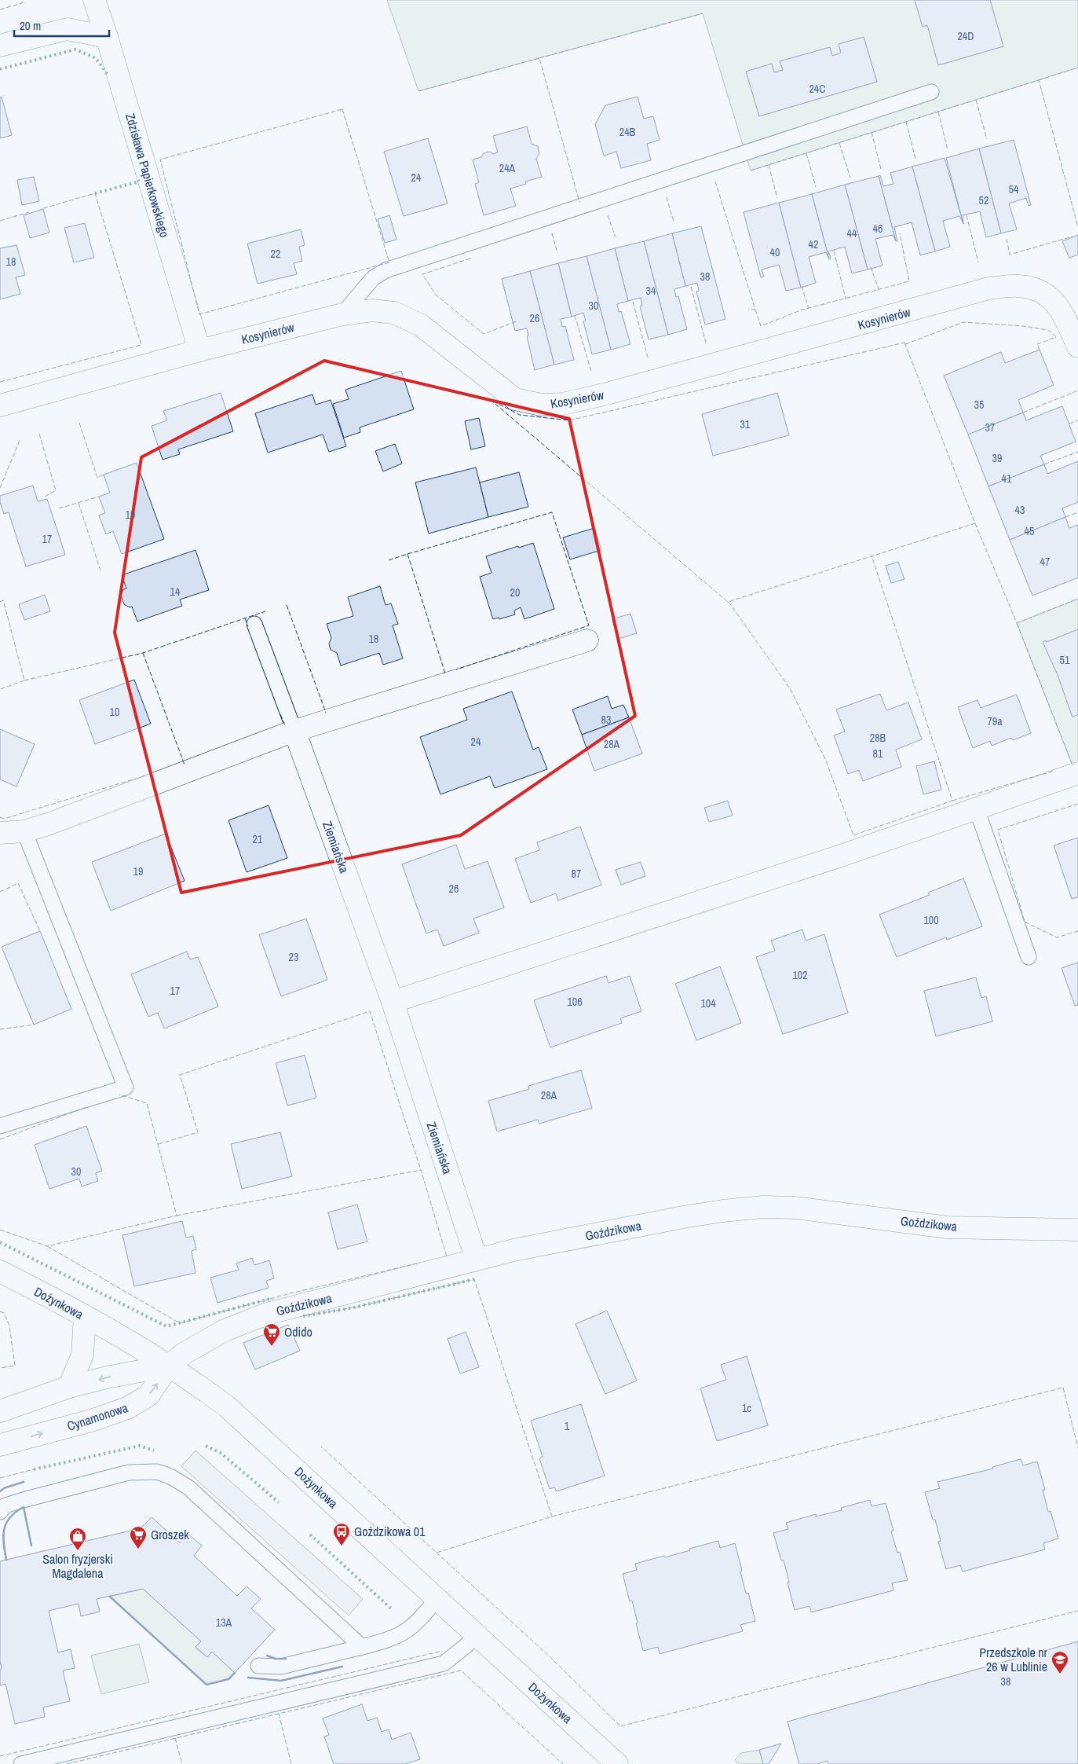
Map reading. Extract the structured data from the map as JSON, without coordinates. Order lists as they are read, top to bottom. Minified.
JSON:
{"streets":{"street":["Zdzisława Papierkowskiego","Kosynierów","Ziemiańska","Goździkowa","Dożynkowa","Cynamonowa"]},"crossings":[["Zdzisława Papierkowskiego","Kosynierów"],["Ziemiańska","Goździkowa"],["Goździkowa","Dożynkowa"],["Goździkowa","Cynamonowa"],["Dożynkowa","Cynamonowa"]],"places":{"supermarket":["Odido","Groszek"],"bus stop":["Goździkowa 01"],"shop":["Salon fryzjerski Magdalena"],"school or university":["Przedszkole nr 26 w Lublinie"]},"house_numbers":["24D","24C","24B","24A","24","54","52","46","44","42","40","22","18","38","34","30","26","35","31","37","39","41","43","19","45","17","47","14","20","18","51","10","83","79a","28B","24","28A","81","21","19","87","26","100","23","102","17","106","104","28A","30","1c","1","13A","38"],"scale_bar":"20 m"}
